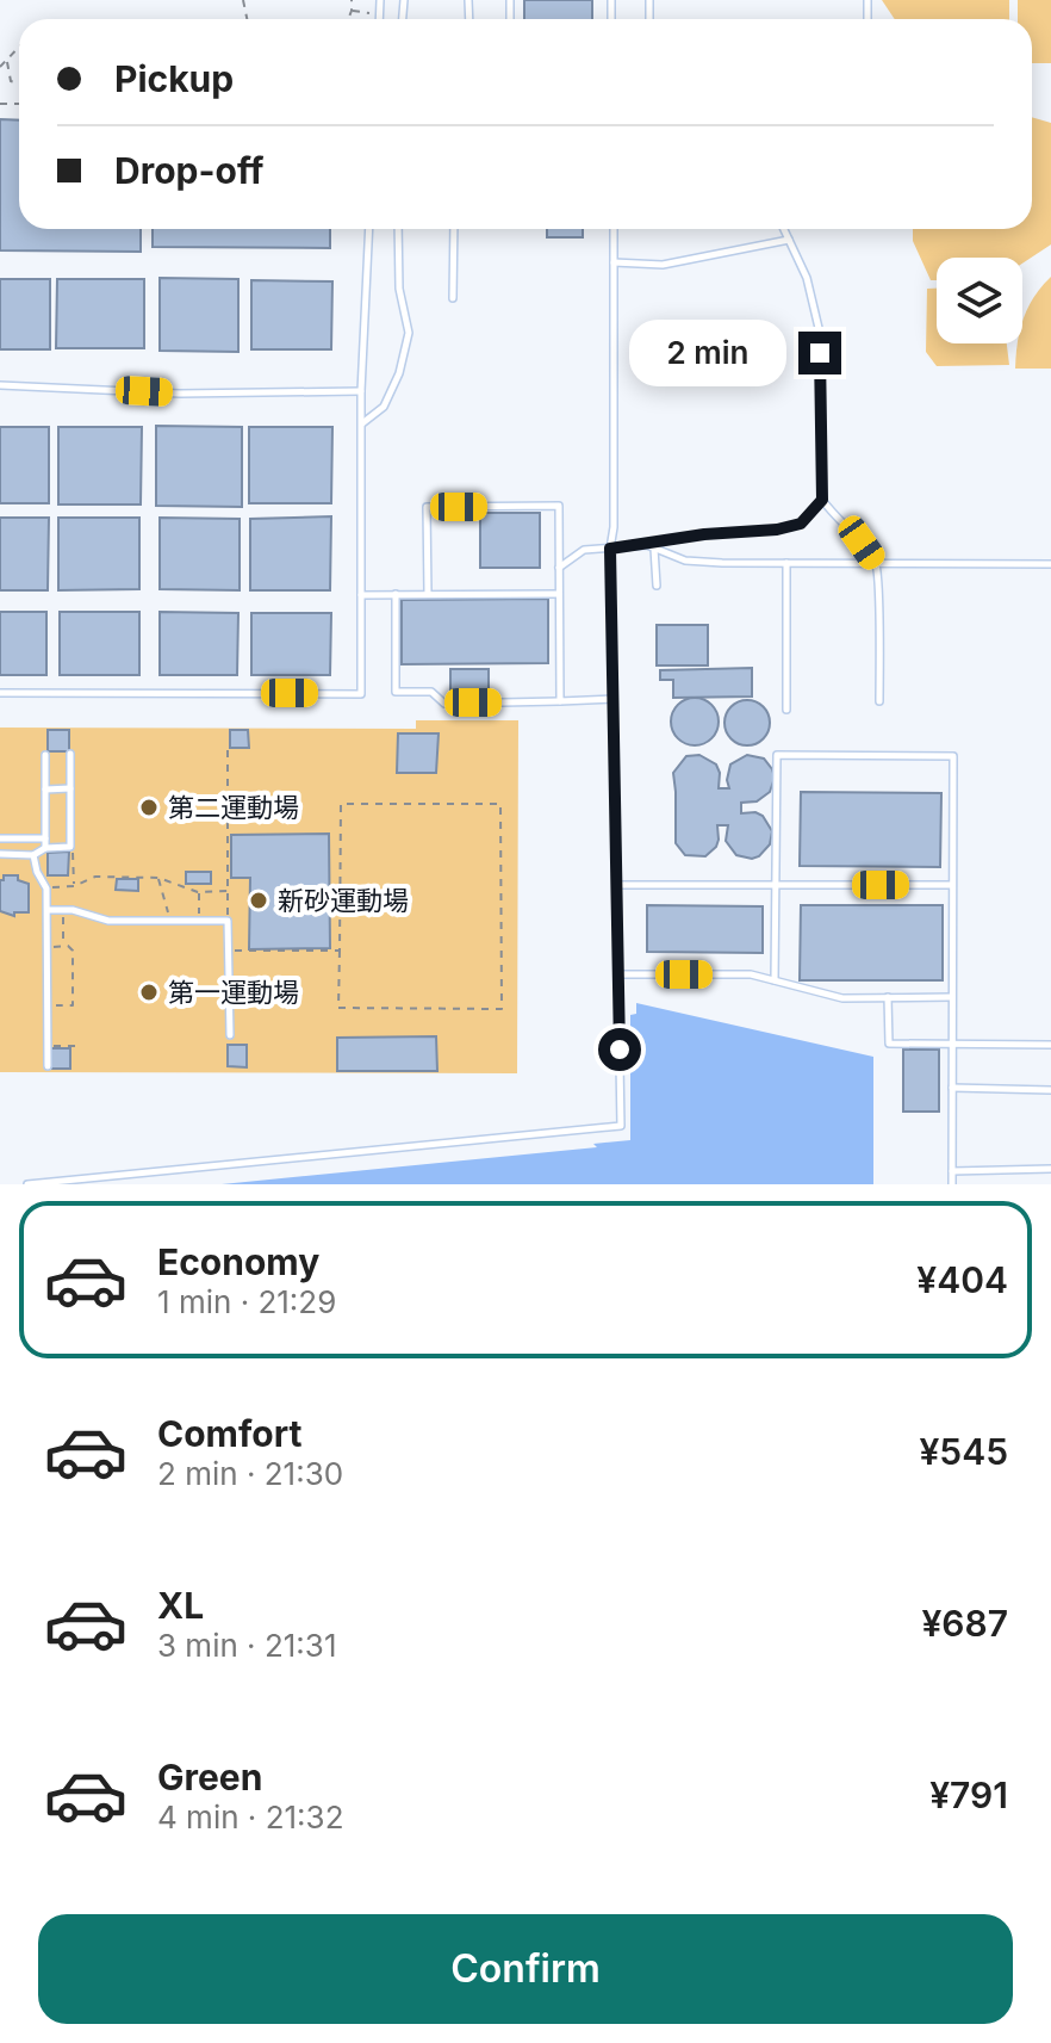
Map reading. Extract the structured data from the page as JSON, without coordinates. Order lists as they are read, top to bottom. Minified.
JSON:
{"places":["第二運動場","新砂運動場","第一運動場"],"page":{"banner":["Pickup","Drop-off"],"bubble":"2 min","list":[{"name":"Economy","note":"1 min · 21:29","value":"¥404"},{"name":"Comfort","note":"2 min · 21:30","value":"¥545"},{"name":"XL","note":"3 min · 21:31","value":"¥687"},{"name":"Green","note":"4 min · 21:32","value":"¥791"}],"buttons":"Confirm"}}
